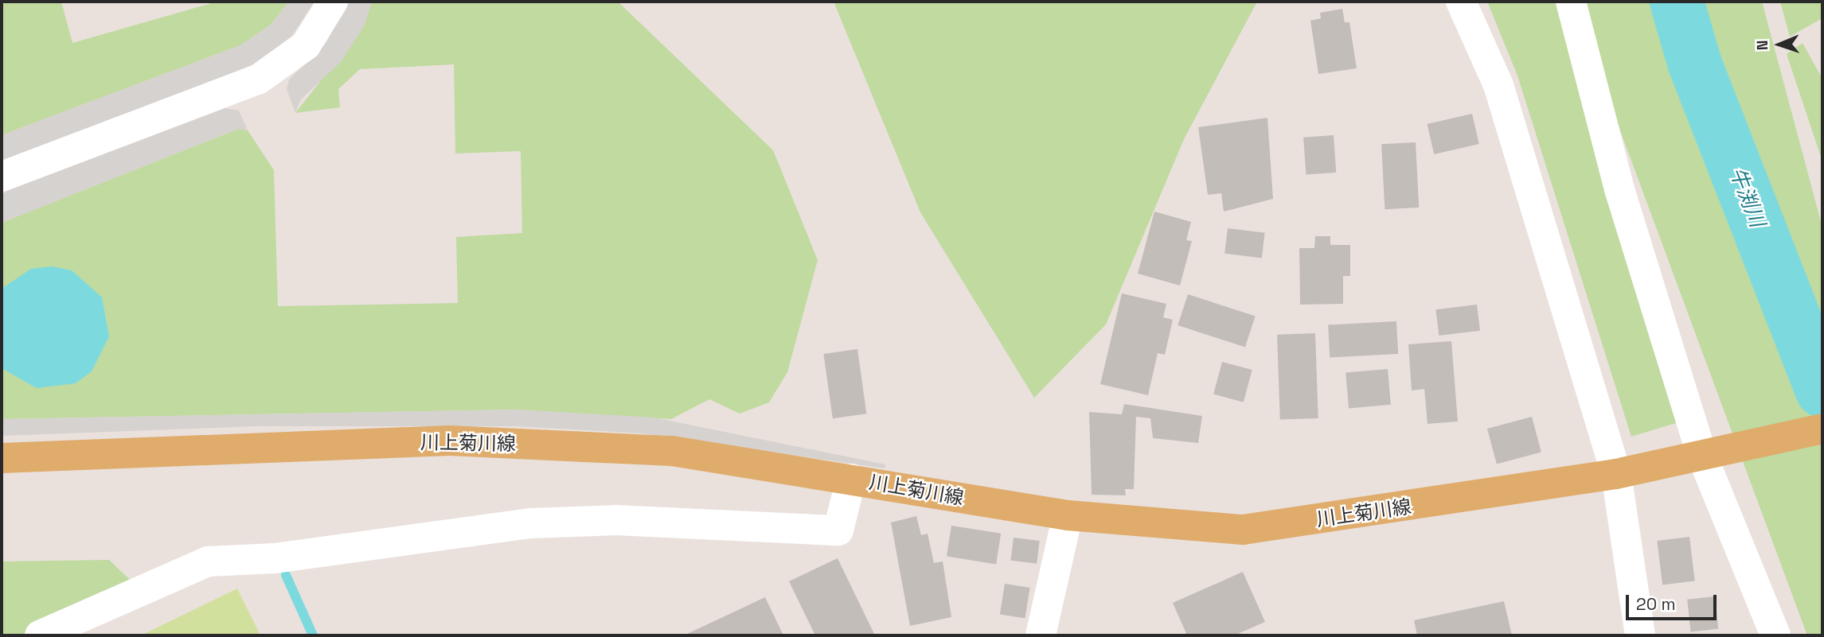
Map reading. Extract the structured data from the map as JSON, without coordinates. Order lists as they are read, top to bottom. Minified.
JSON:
{"streets":{"main road":["川上菊川線"]},"water":["牛渕川"],"scale_bar":"20 m","north":"left"}
